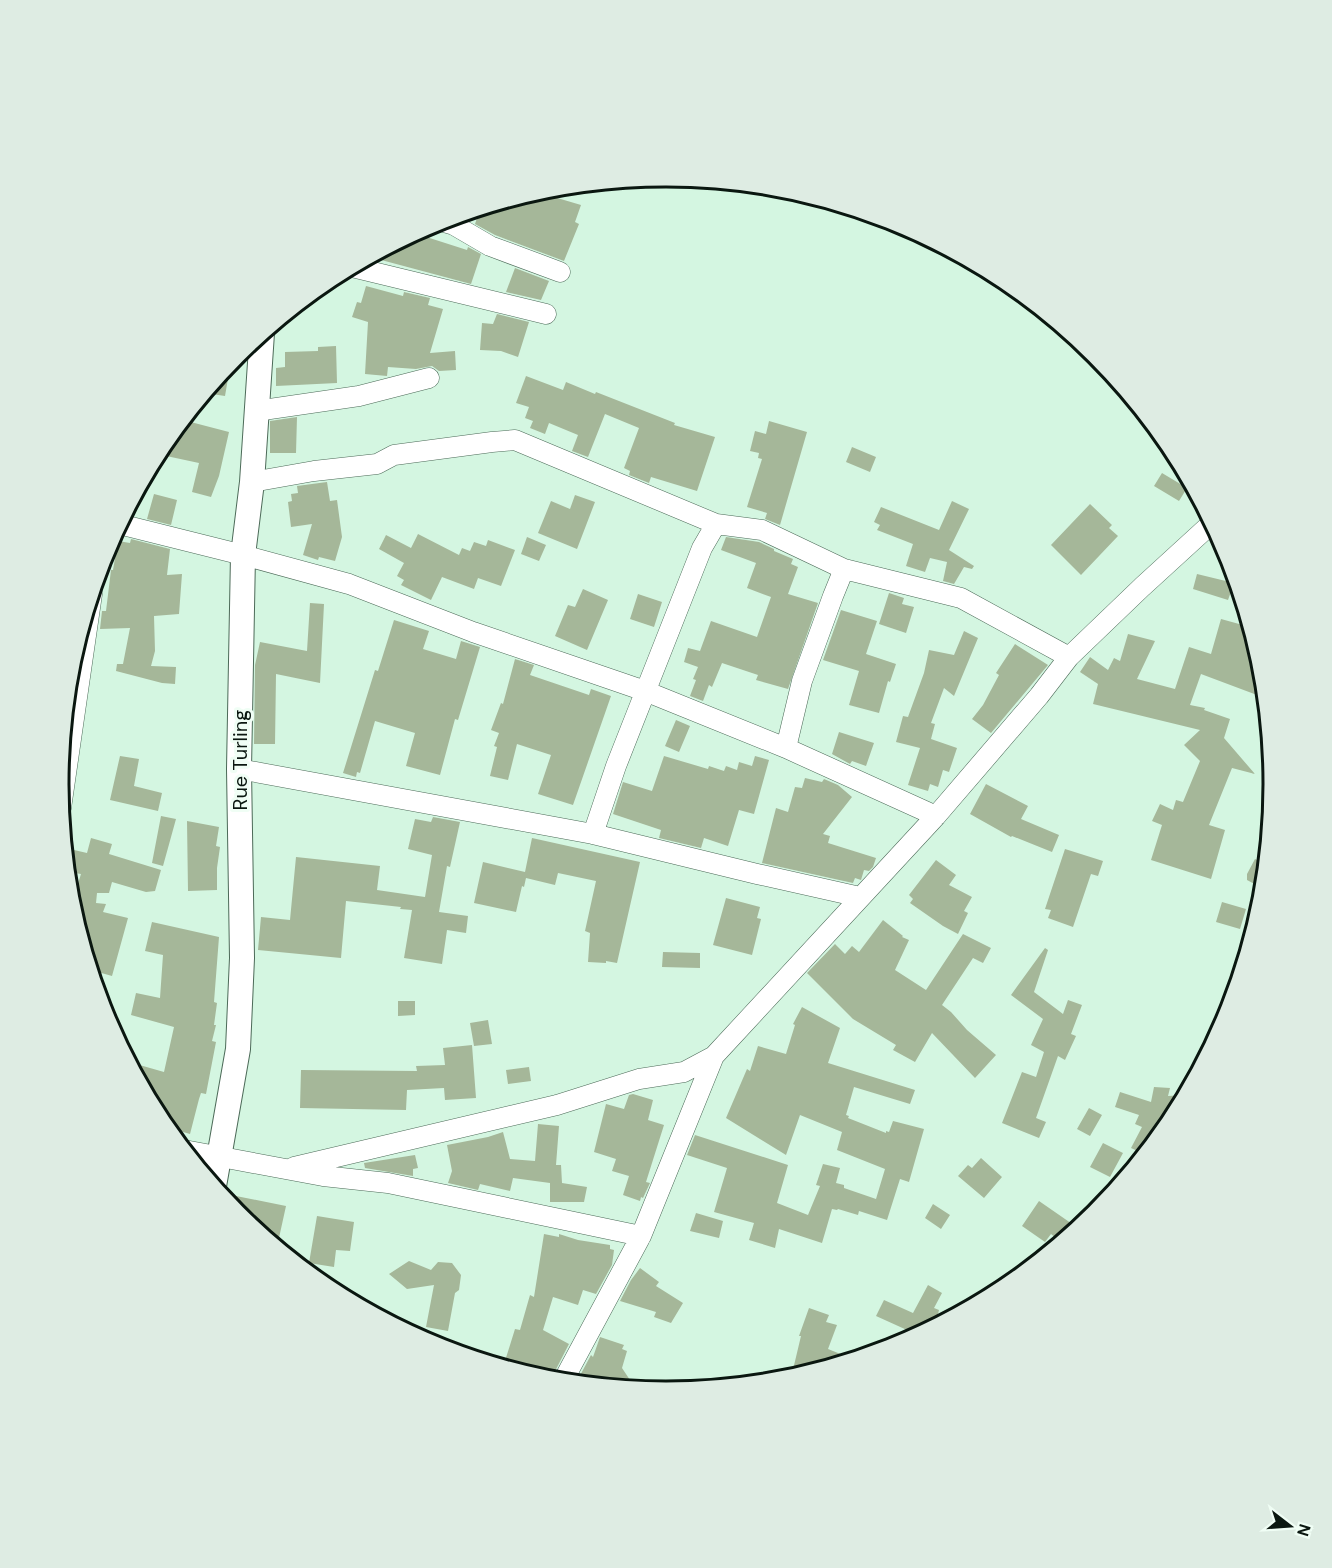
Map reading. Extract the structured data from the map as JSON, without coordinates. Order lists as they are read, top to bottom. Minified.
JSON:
{"streets":{"main road":["Rue Turling"]},"north":"right"}
